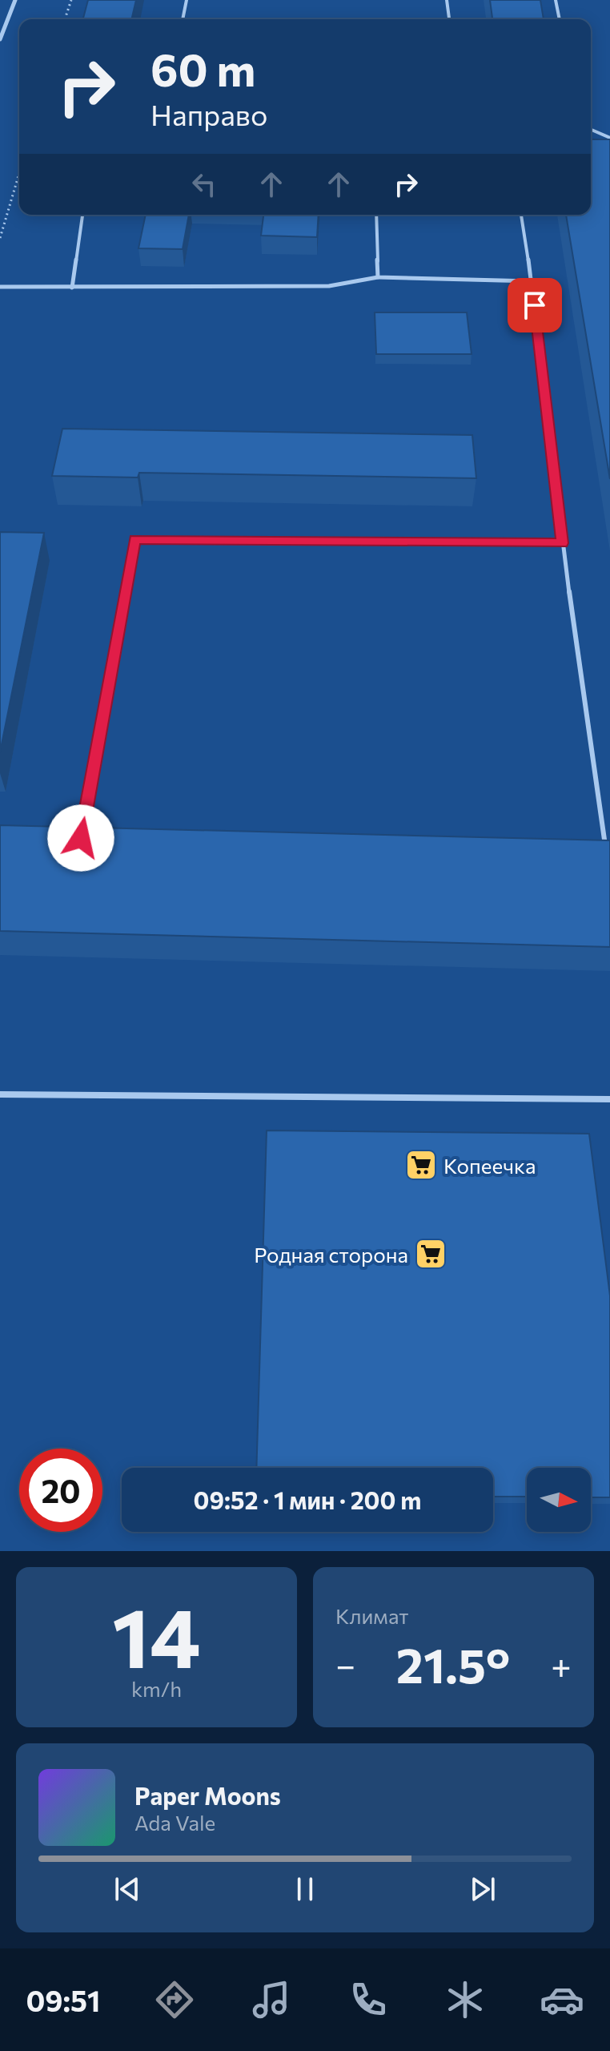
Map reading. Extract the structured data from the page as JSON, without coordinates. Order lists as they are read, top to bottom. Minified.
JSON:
{"places":{"supermarket":["Копеечка","Родная сторона"]},"north":"right","page":{"turn":["60 m","Направо"],"limit":"20","trip":"09:52 · 1 мин · 200 m","tile":[["14","km/h"],"Климат"],"heat":["−","21.5°","+"],"song":["Paper Moons","Ada Vale"],"tabs":"09:51"}}
